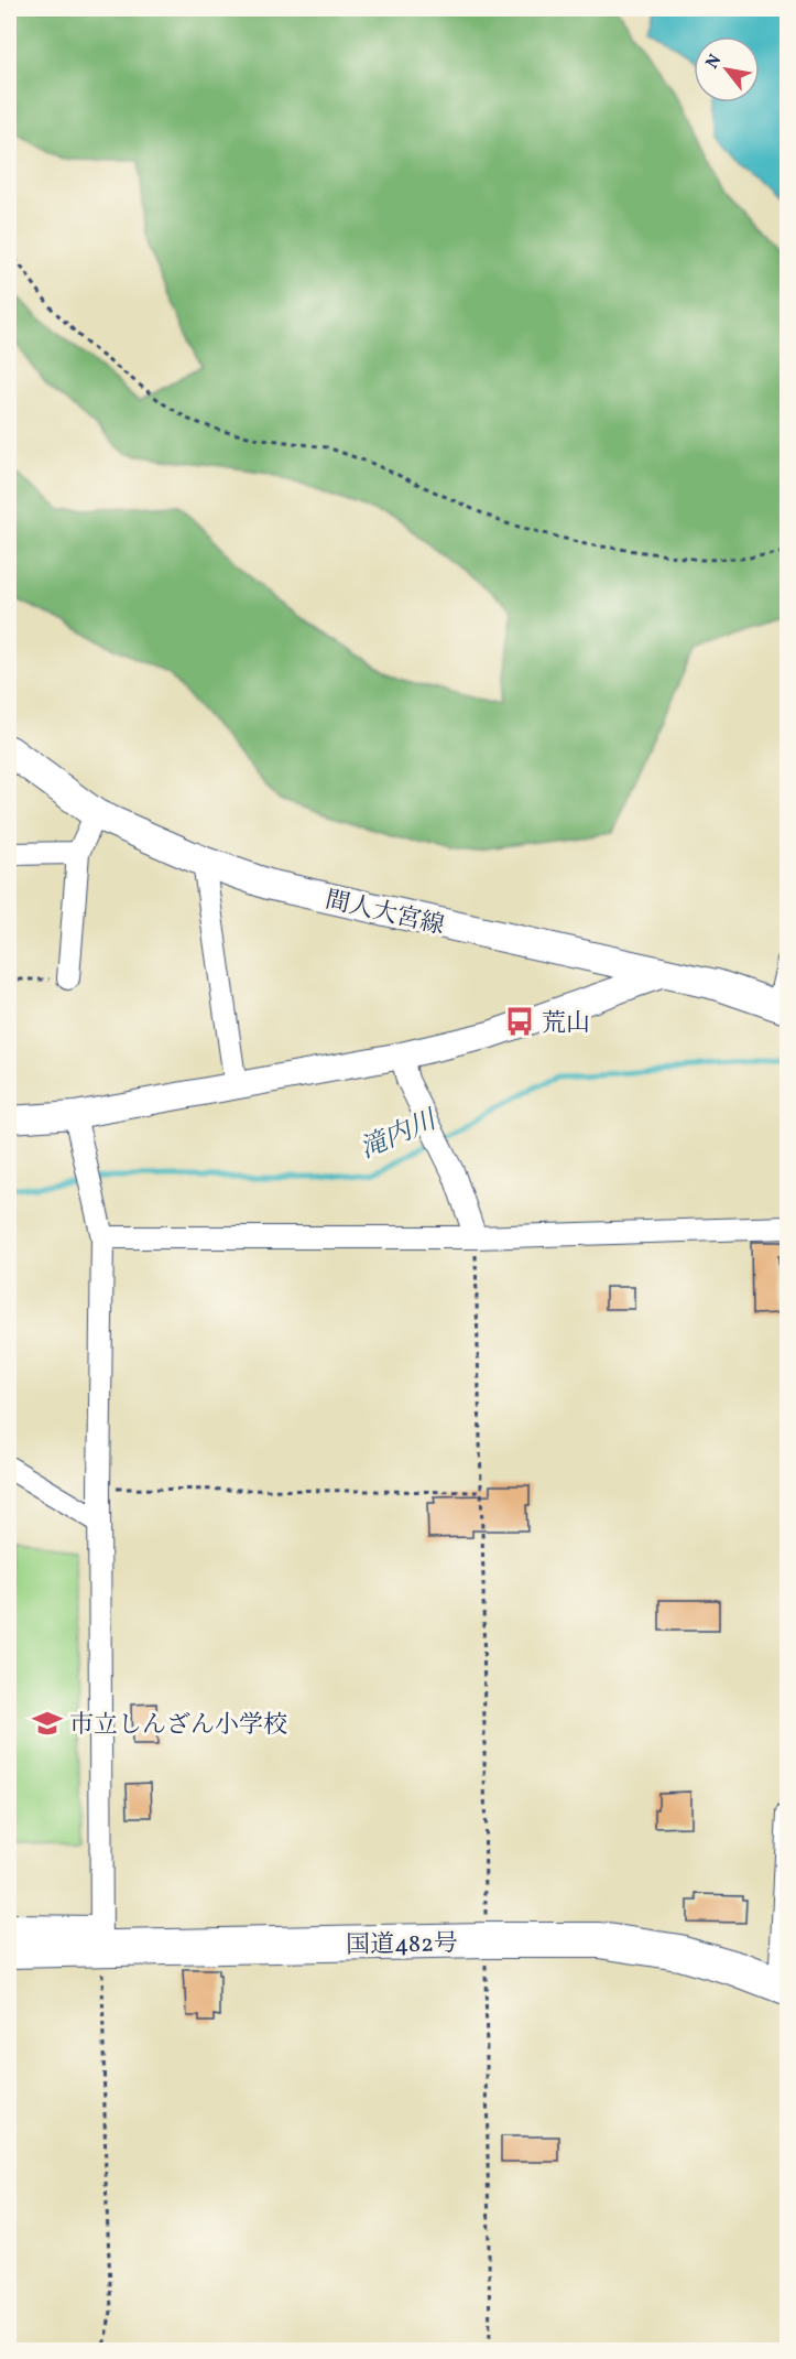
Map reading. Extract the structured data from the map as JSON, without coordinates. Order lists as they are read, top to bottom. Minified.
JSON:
{"streets":{"highway":["国道482号"],"main road":["間人大宮線"]},"water":["滝内川"],"places":{"bus stop":["荒山"],"school or university":["市立しんざん小学校"]},"north":"top left"}
